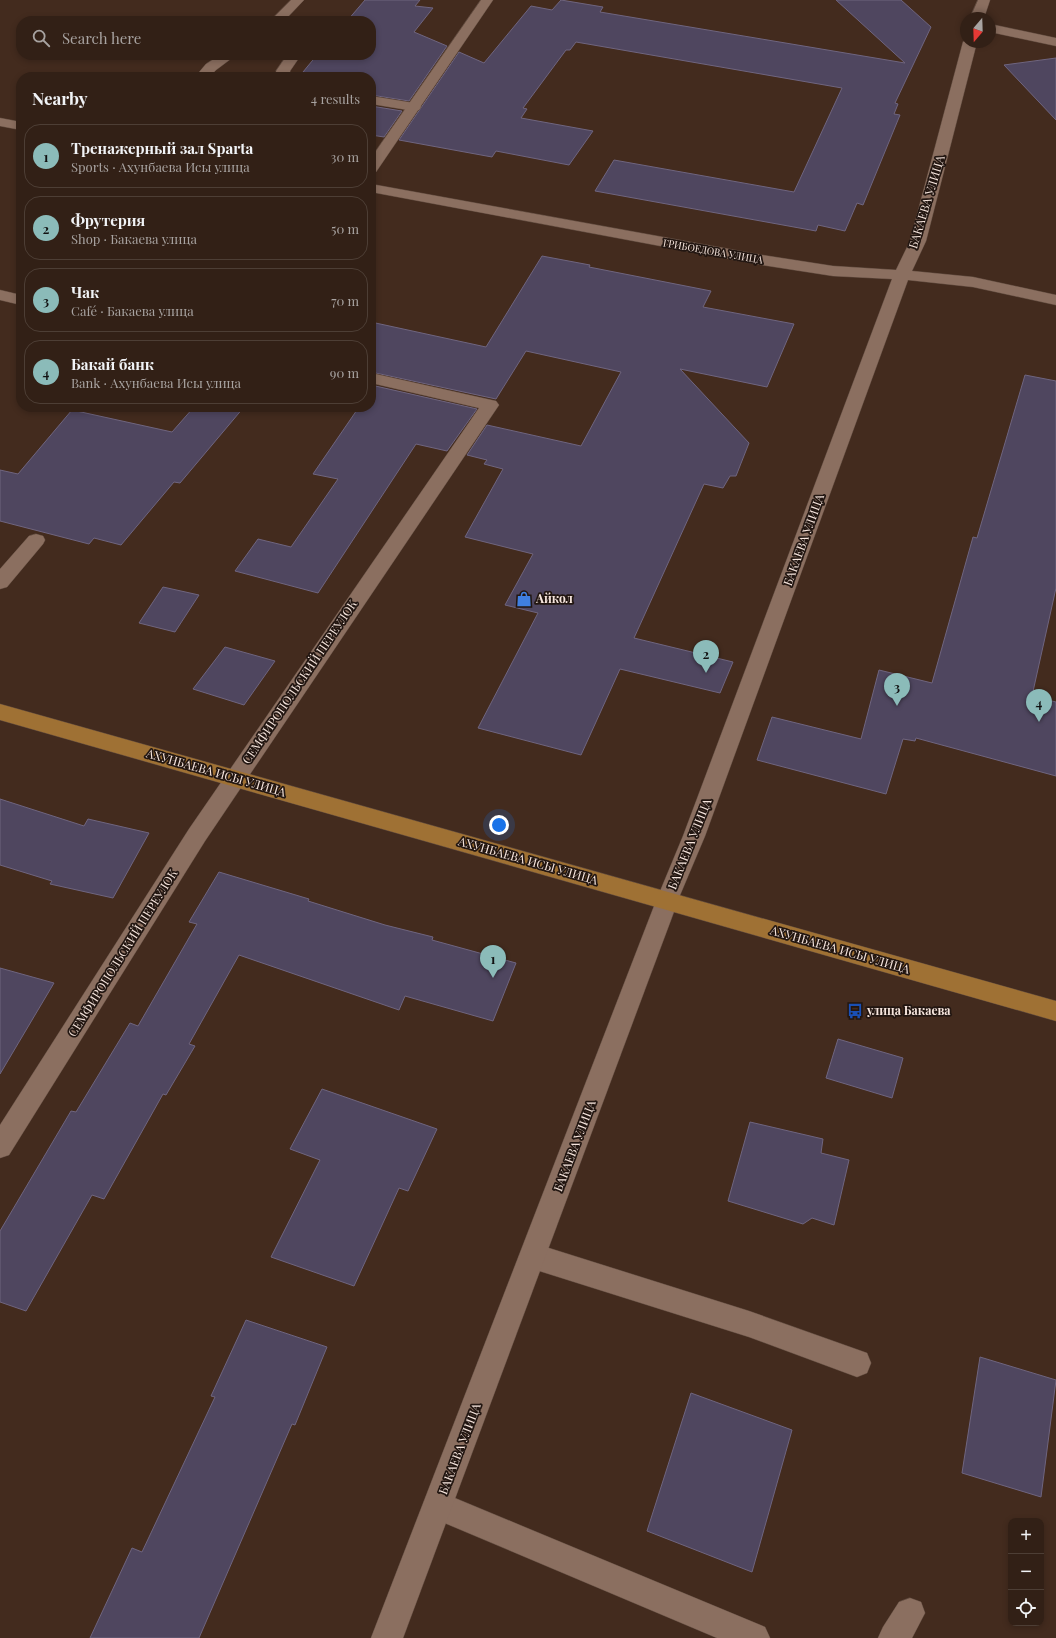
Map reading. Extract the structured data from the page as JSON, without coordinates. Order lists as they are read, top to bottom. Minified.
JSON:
{"streets":{"main road":["АХУНБАЕВА ИСЫ УЛИЦА"],"street":["БАКАЕВА УЛИЦА","ГРИБОЕДОВА УЛИЦА","СЕМФИРОПОЛЬСКИЙ ПЕРЕУЛОК"]},"crossings":[["БАКАЕВА УЛИЦА","ГРИБОЕДОВА УЛИЦА"],["БАКАЕВА УЛИЦА","АХУНБАЕВА ИСЫ УЛИЦА"],["СЕМФИРОПОЛЬСКИЙ ПЕРЕУЛОК","АХУНБАЕВА ИСЫ УЛИЦА"]],"places":{"shop":["Айкол"],"bus stop":["улица Бакаева"]},"north":"bottom","page":{"search":"Search here","heading":["Nearby","4 results"],"list":[{"mark":"1","name":"Тренажерный зал Sparta","note":"Sports · Ахунбаева Исы улица","value":"30 m"},{"mark":"2","name":"Фрутерия","note":"Shop · Бакаева улица","value":"50 m"},{"mark":"3","name":"Чак","note":"Café · Бакаева улица","value":"70 m"},{"mark":"4","name":"Бакай банк","note":"Bank · Ахунбаева Исы улица","value":"90 m"}],"pins":["2","3","4","1"],"map_buttons":["+","−"]}}
